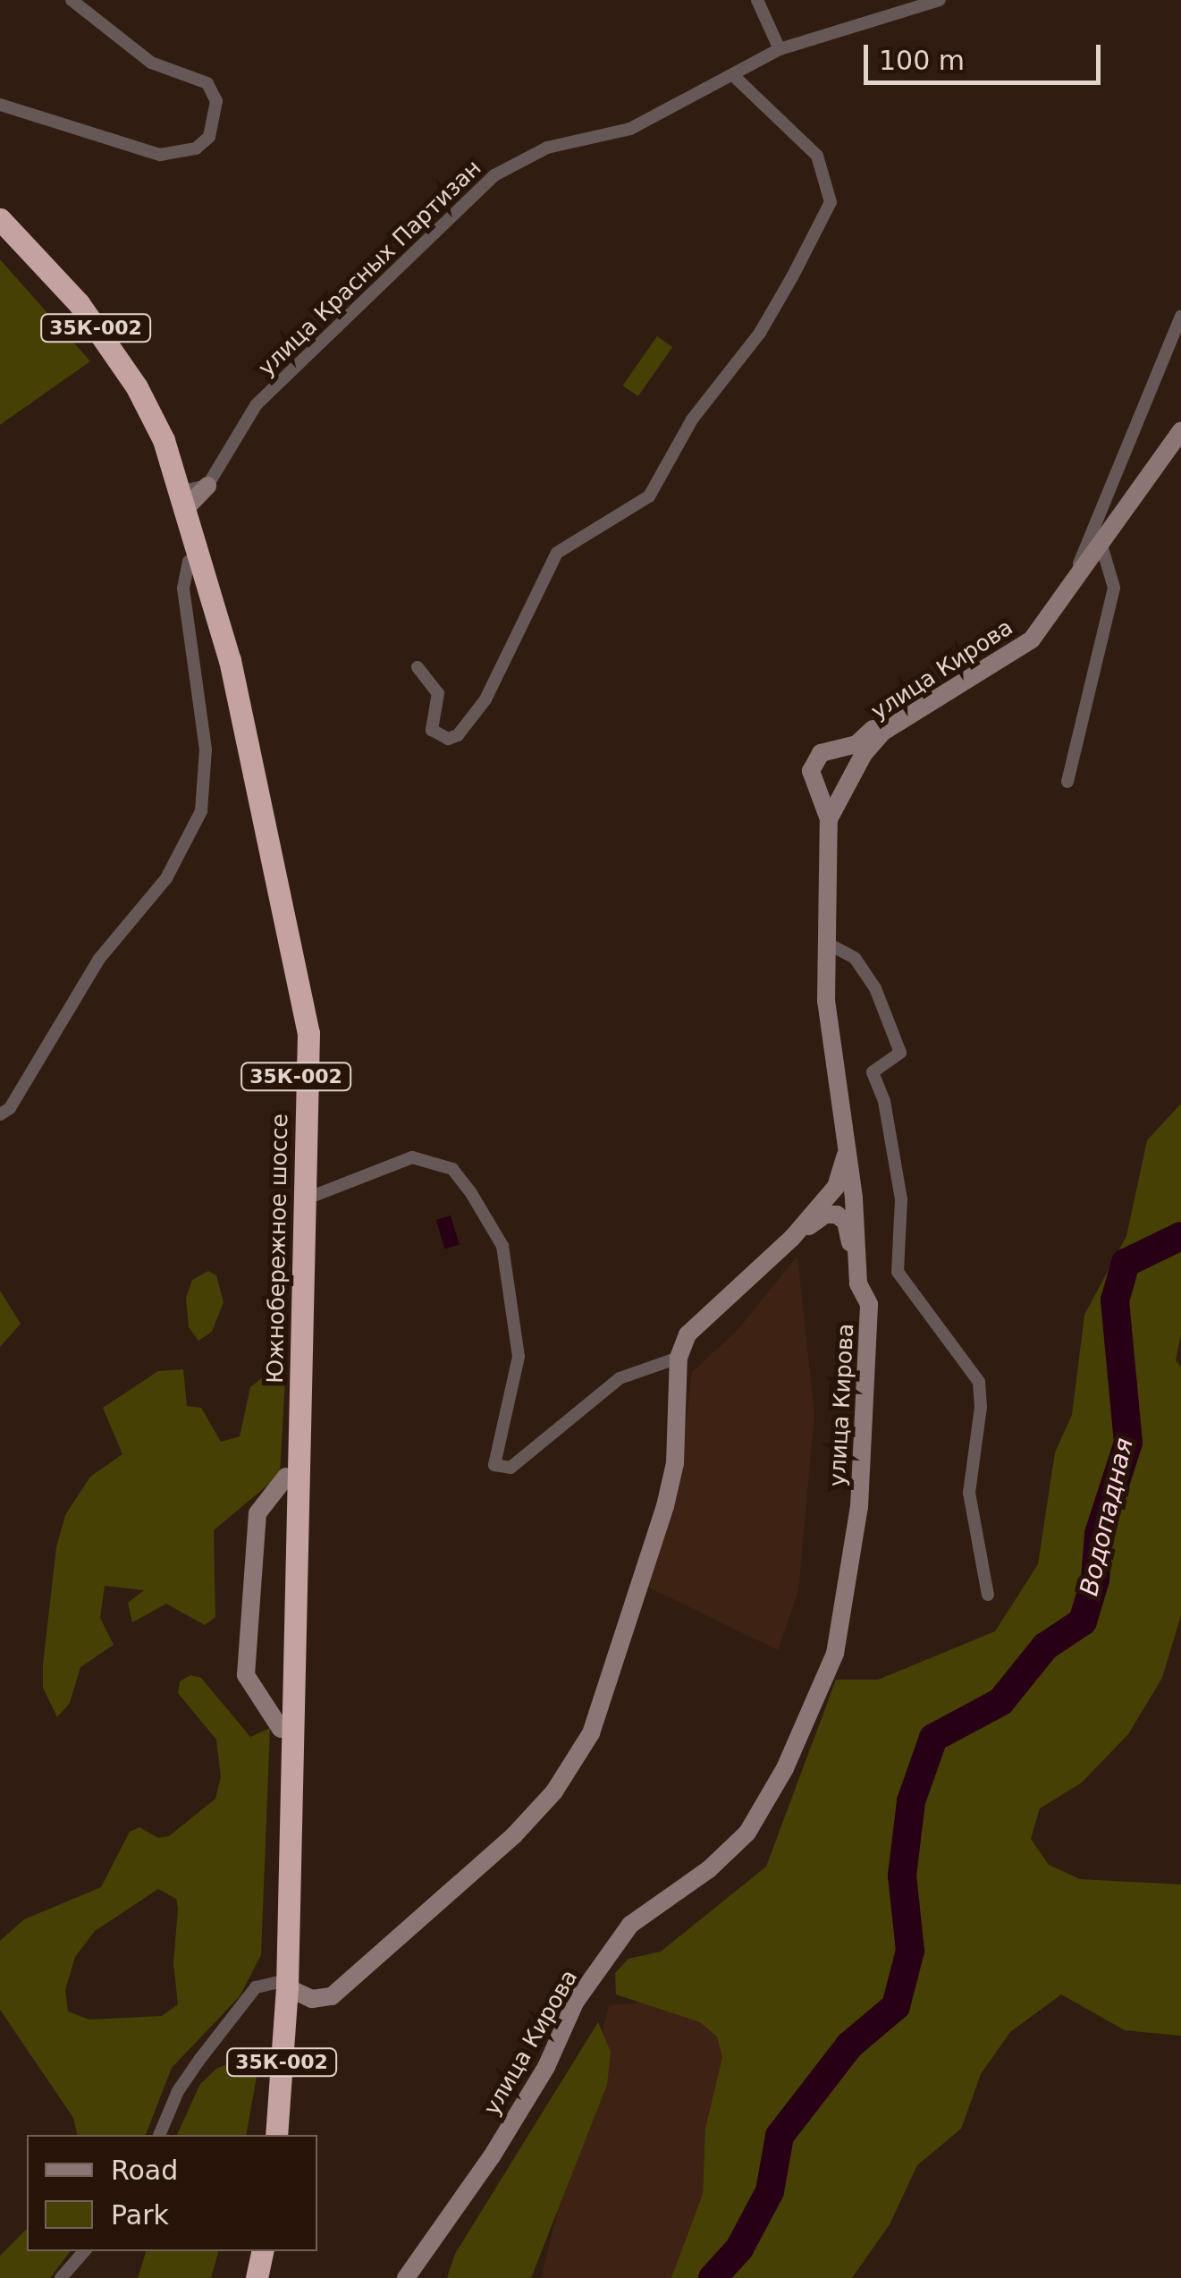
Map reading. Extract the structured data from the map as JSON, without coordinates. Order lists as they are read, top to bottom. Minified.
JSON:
{"streets":{"highway":["35К-002","Южнобережное шоссе"],"main road":["улица Кирова"],"street":["улица Красных Партизан"]},"water":["Водопадная"],"legend":["Road","Park"],"scale_bar":"100 m"}
